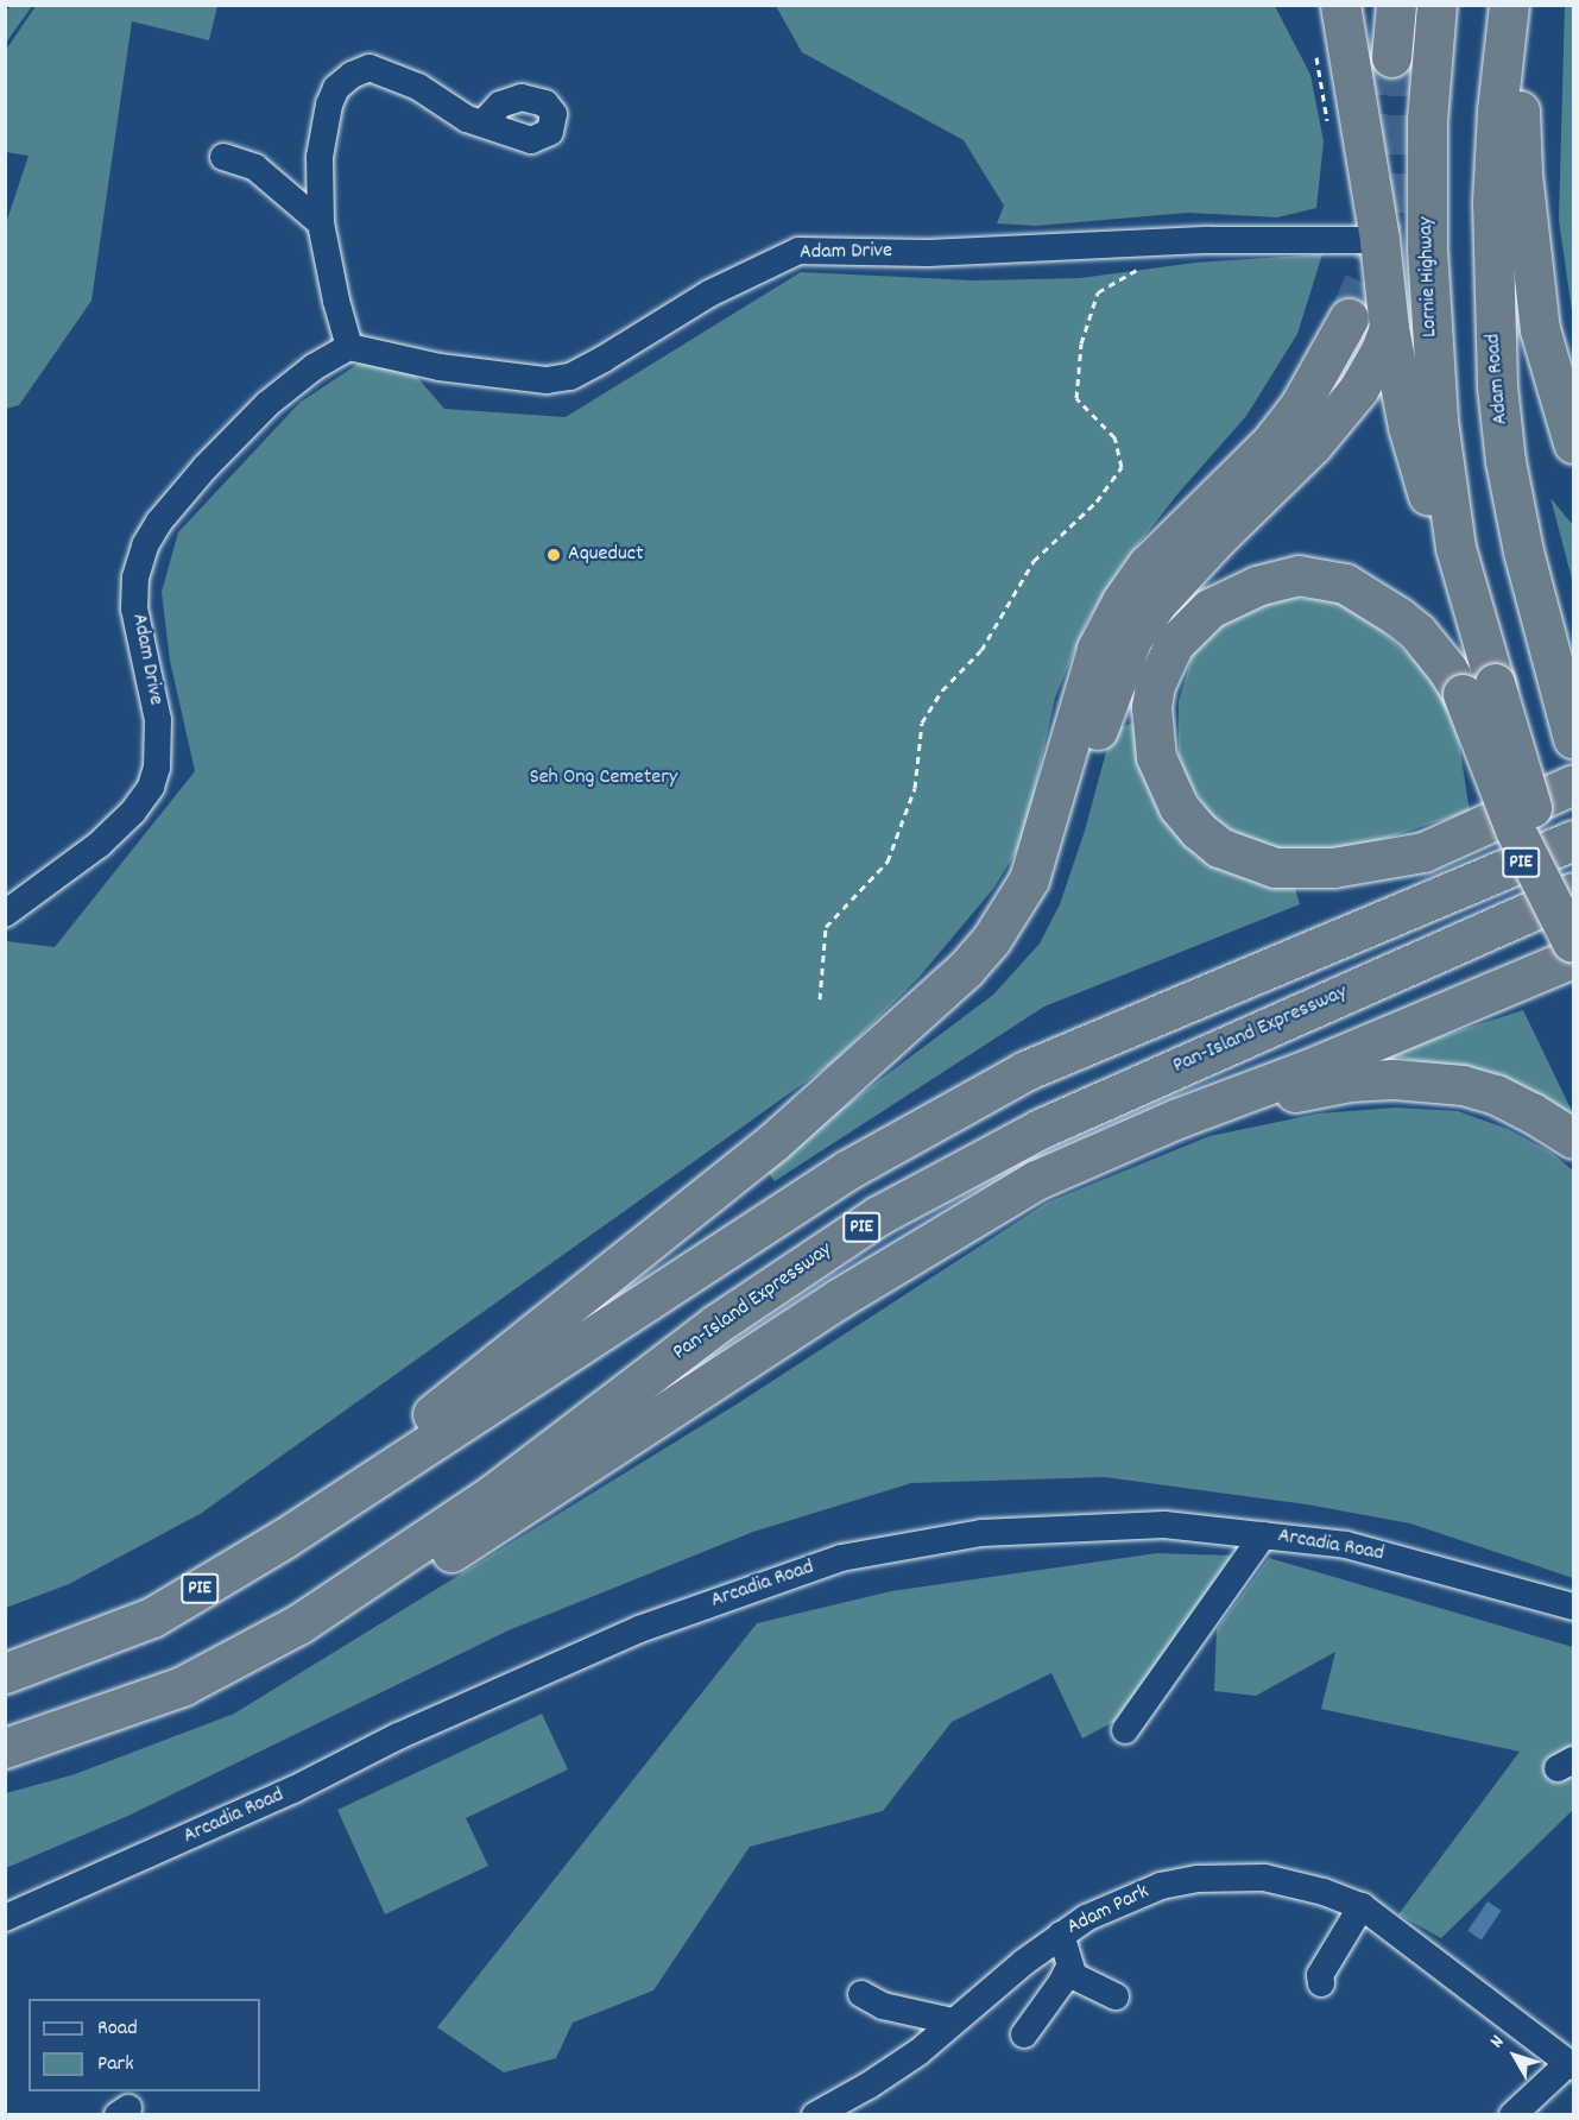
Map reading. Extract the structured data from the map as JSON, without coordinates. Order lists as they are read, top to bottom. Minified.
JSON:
{"streets":{"highway":["Lornie Highway","Adam Road","PIE","Pan-Island Expressway"],"street":["Adam Drive","Arcadia Road","Adam Park"]},"parks":["Seh Ong Cemetery"],"places":["Aqueduct"],"legend":["Road","Park"],"north":"top left"}
